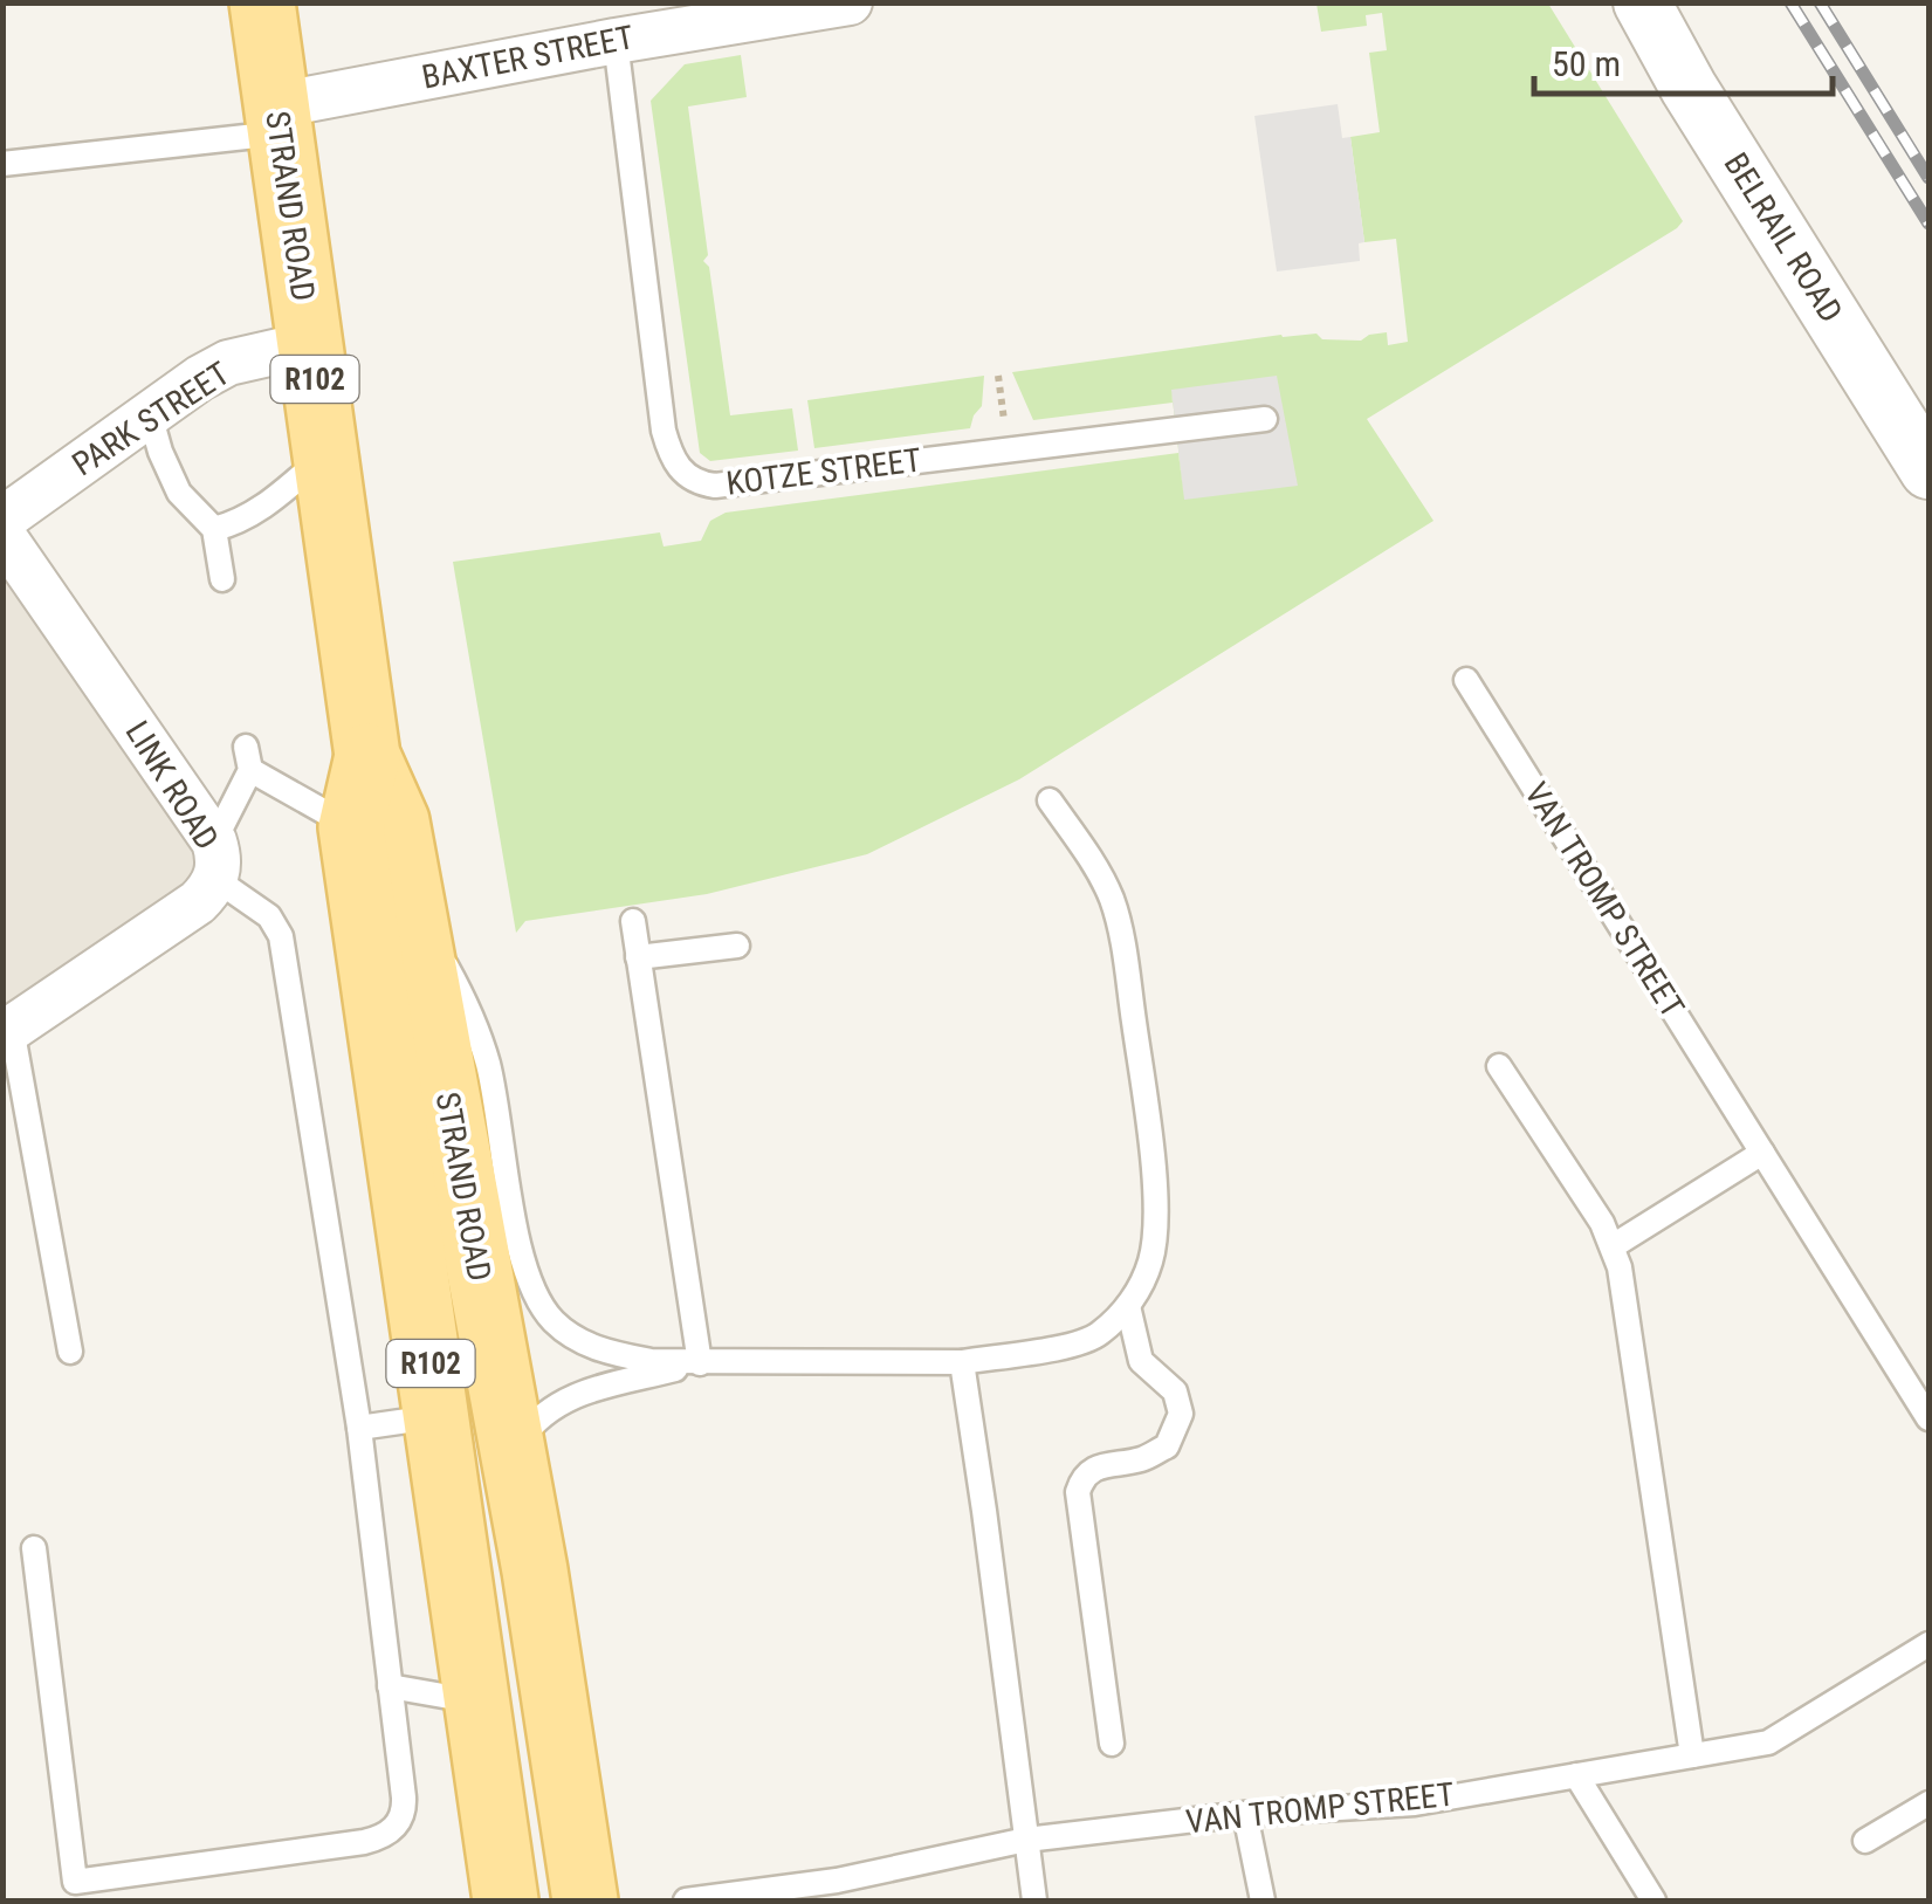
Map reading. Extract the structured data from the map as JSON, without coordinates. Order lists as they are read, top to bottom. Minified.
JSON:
{"streets":{"main road":["STRAND ROAD","R102"],"street":["BAXTER STREET","BELRAIL ROAD","PARK STREET","LINK ROAD"],"lane":["KOTZE STREET","VAN TROMP STREET"]},"crossings":[["BAXTER STREET","STRAND ROAD"],["BAXTER STREET","KOTZE STREET"],["STRAND ROAD","PARK STREET"]],"scale_bar":"50 m"}
